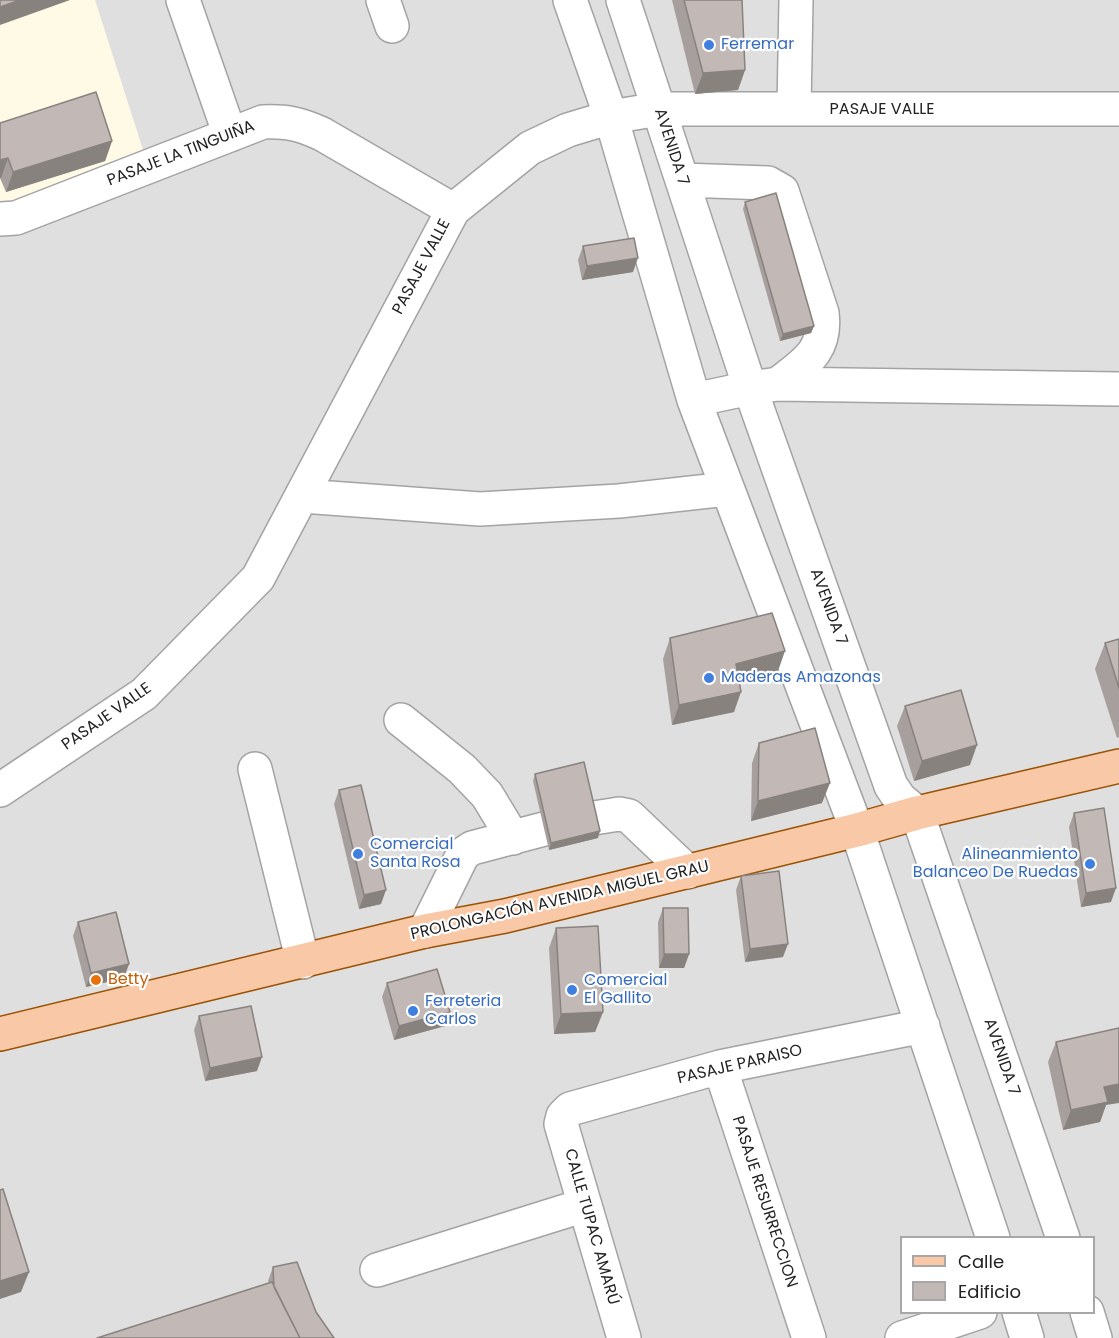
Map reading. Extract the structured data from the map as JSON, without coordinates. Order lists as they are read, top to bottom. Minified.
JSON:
{"streets":{"main road":["PROLONGACIÓN AVENIDA MIGUEL GRAU"],"street":["PASAJE VALLE","AVENIDA 7","PASAJE LA TINGUIÑA","PASAJE PARAISO","PASAJE RESURRECCION","CALLE TUPAC AMARÚ"]},"crossings":[["PASAJE VALLE","AVENIDA 7"],["PASAJE VALLE","PASAJE LA TINGUIÑA"],["AVENIDA 7","PROLONGACIÓN AVENIDA MIGUEL GRAU"],["PASAJE PARAISO","PASAJE RESURRECCION"],["PASAJE PARAISO","CALLE TUPAC AMARÚ"]],"places":["Ferremar","Maderas Amazonas","Comercial Santa Rosa","Alineanmiento Balanceo De Ruedas","Betty","Comercial El Gallito","Ferreteria Carlos"],"legend":["Calle","Edificio"]}
